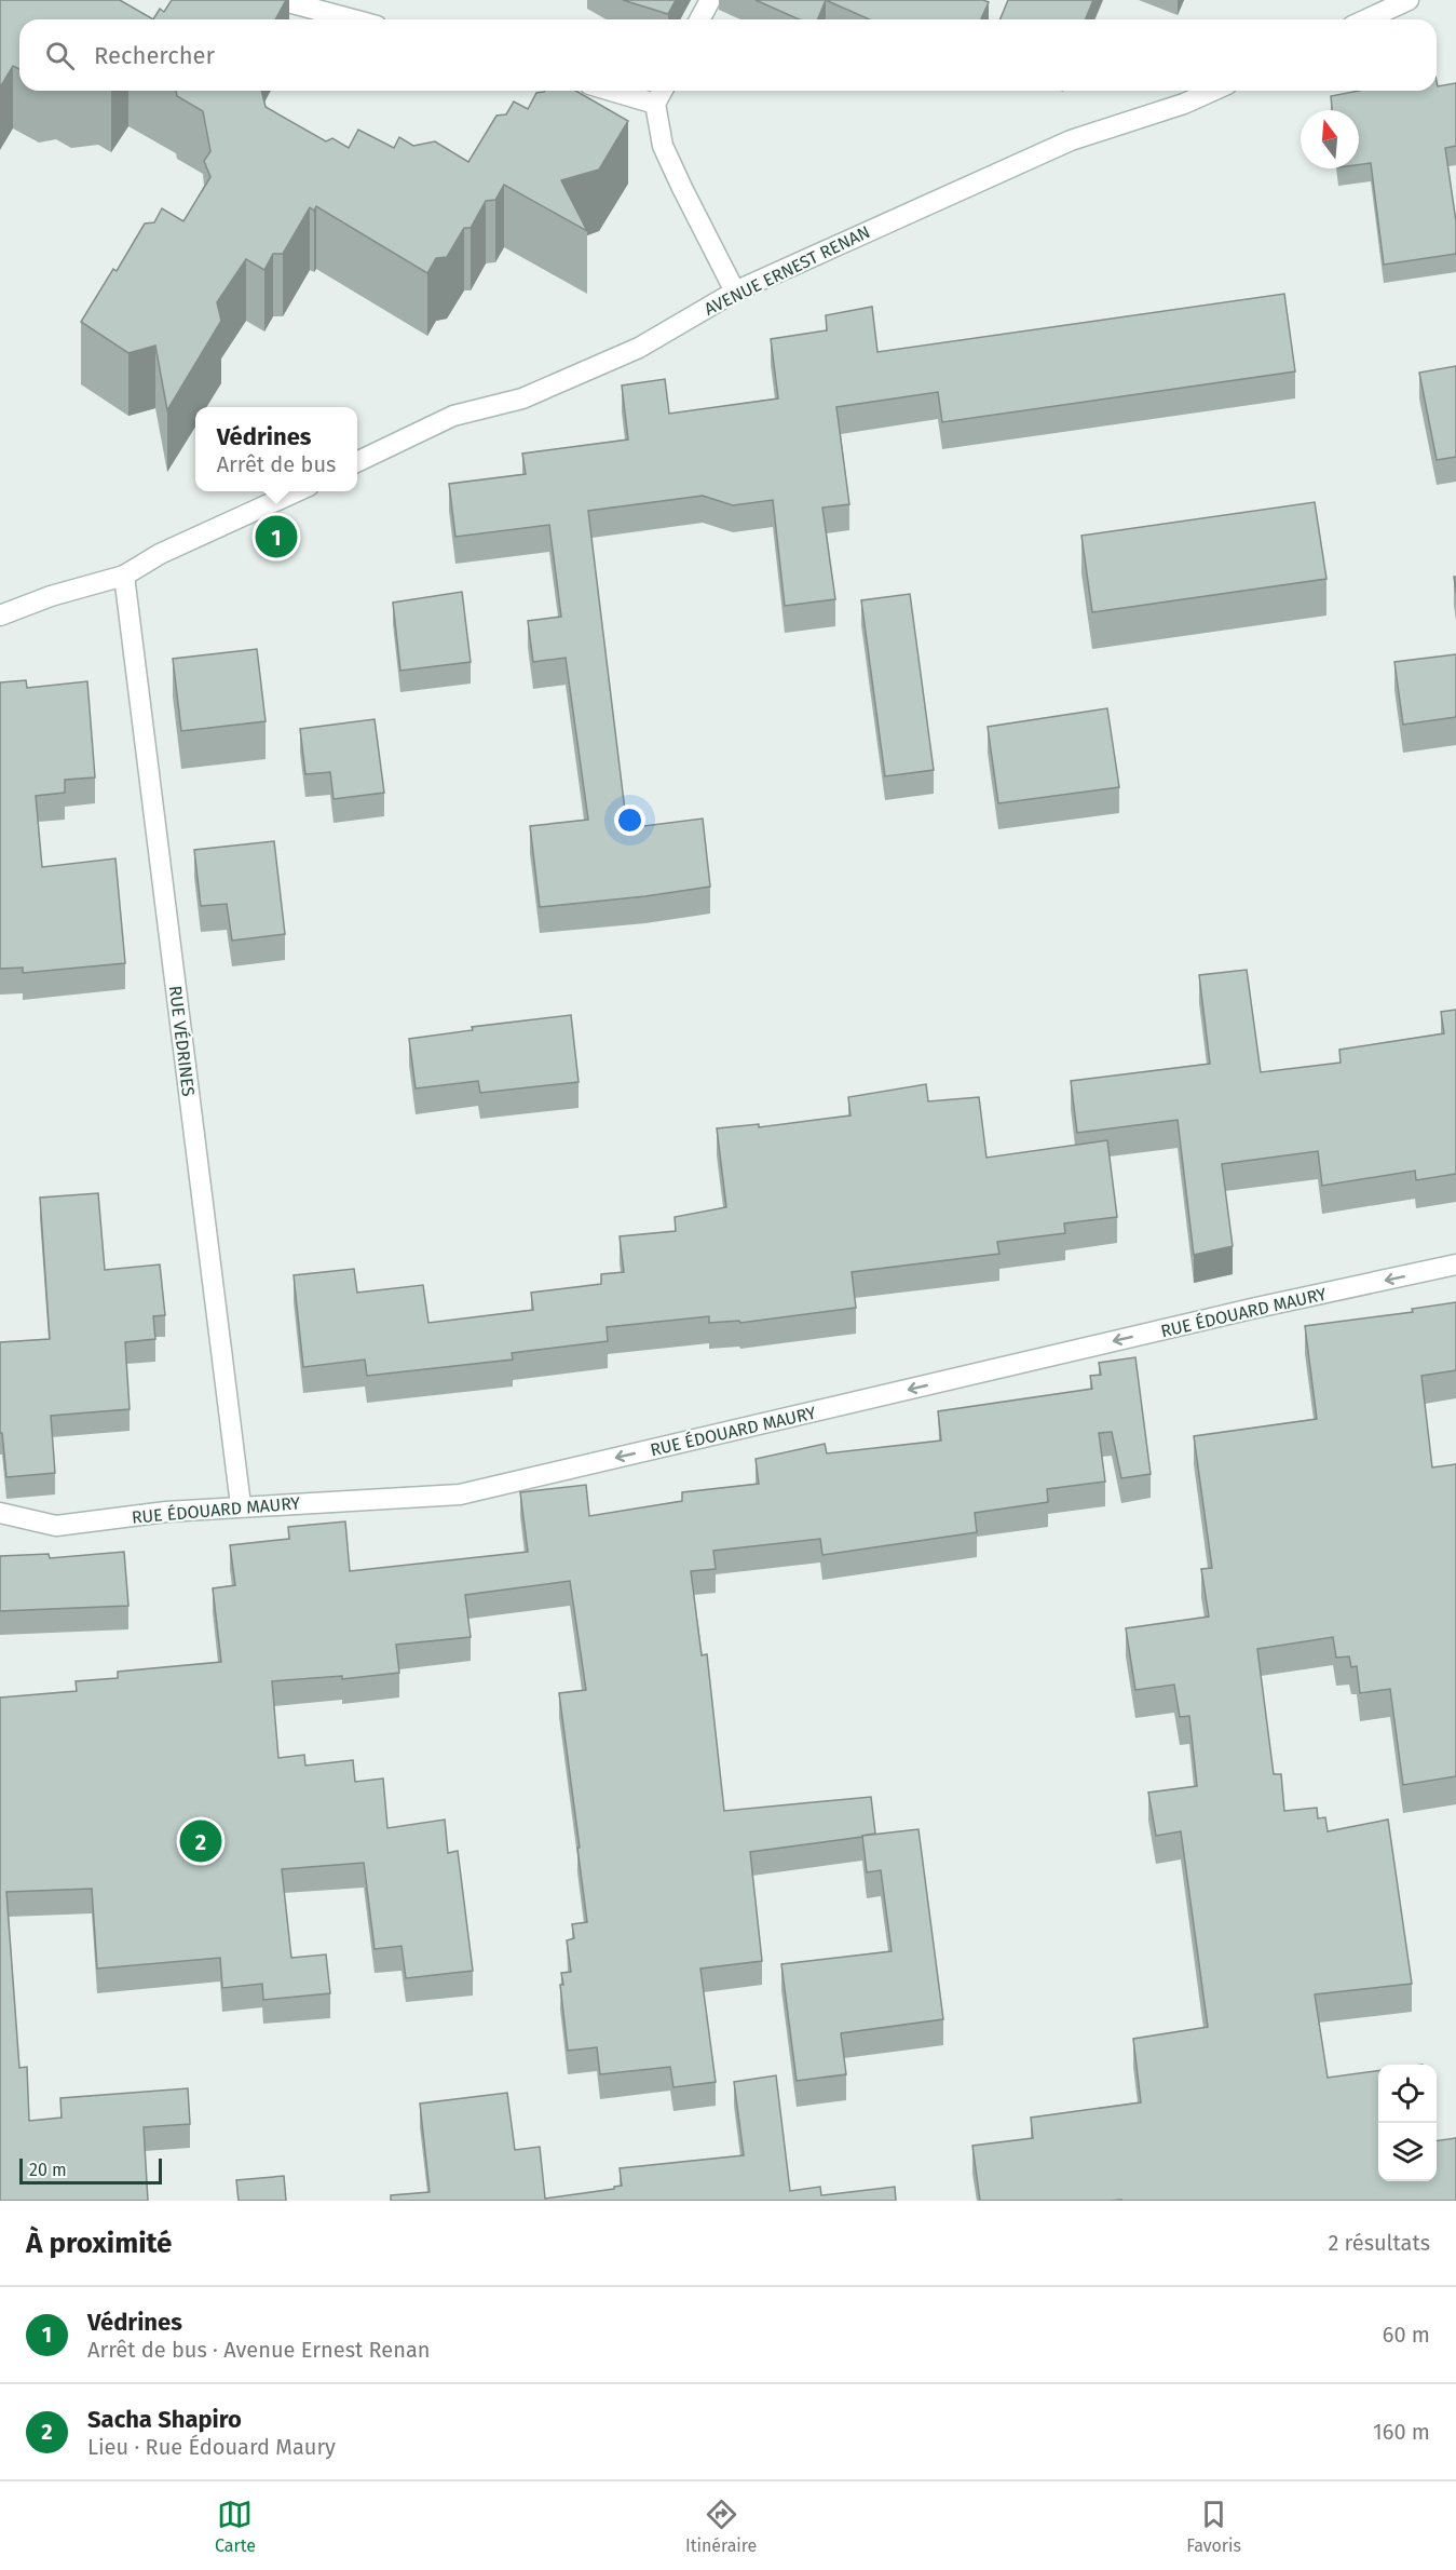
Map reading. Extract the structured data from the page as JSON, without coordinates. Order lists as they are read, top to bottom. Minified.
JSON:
{"streets":{"street":["AVENUE ERNEST RENAN","RUE VÉDRINES","RUE ÉDOUARD MAURY"]},"crossings":[["RUE VÉDRINES","RUE ÉDOUARD MAURY"]],"one_way":["RUE ÉDOUARD MAURY"],"scale_bar":"20 m","north":"top","page":{"search":"Rechercher","popup":["Védrines","Arrêt de bus"],"pins":["1","2"],"scale":"20 m","heading":["À proximité","2 résultats"],"list":[{"mark":"1","name":"Védrines","note":"Arrêt de bus · Avenue Ernest Renan","value":"60 m"},{"mark":"2","name":"Sacha Shapiro","note":"Lieu · Rue Édouard Maury","value":"160 m"}],"nav":["Carte","Itinéraire","Favoris"]}}
